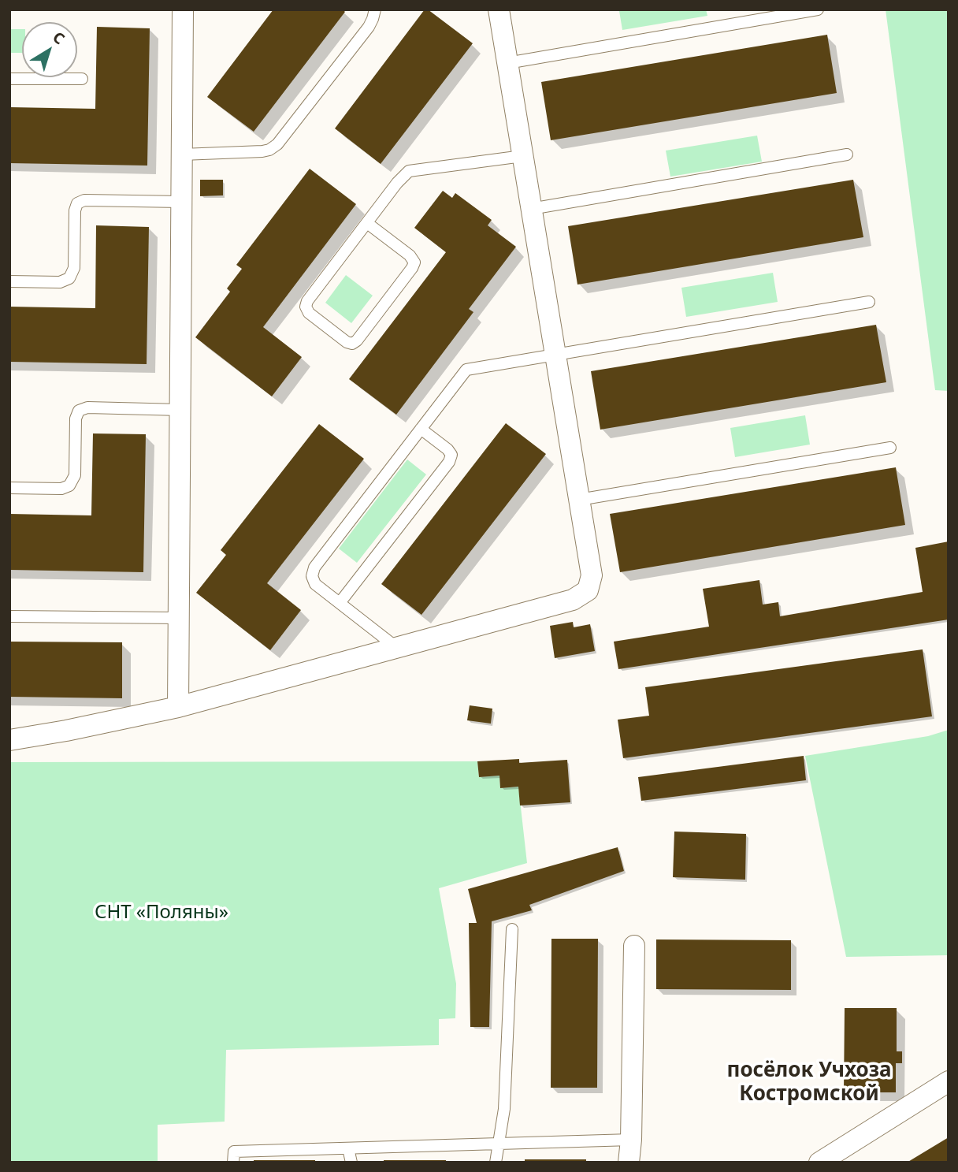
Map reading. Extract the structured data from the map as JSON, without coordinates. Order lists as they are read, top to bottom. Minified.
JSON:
{"districts":["посёлок Учхоза Костромской"],"parks":["СНТ «Поляны»"],"north":"top right"}
